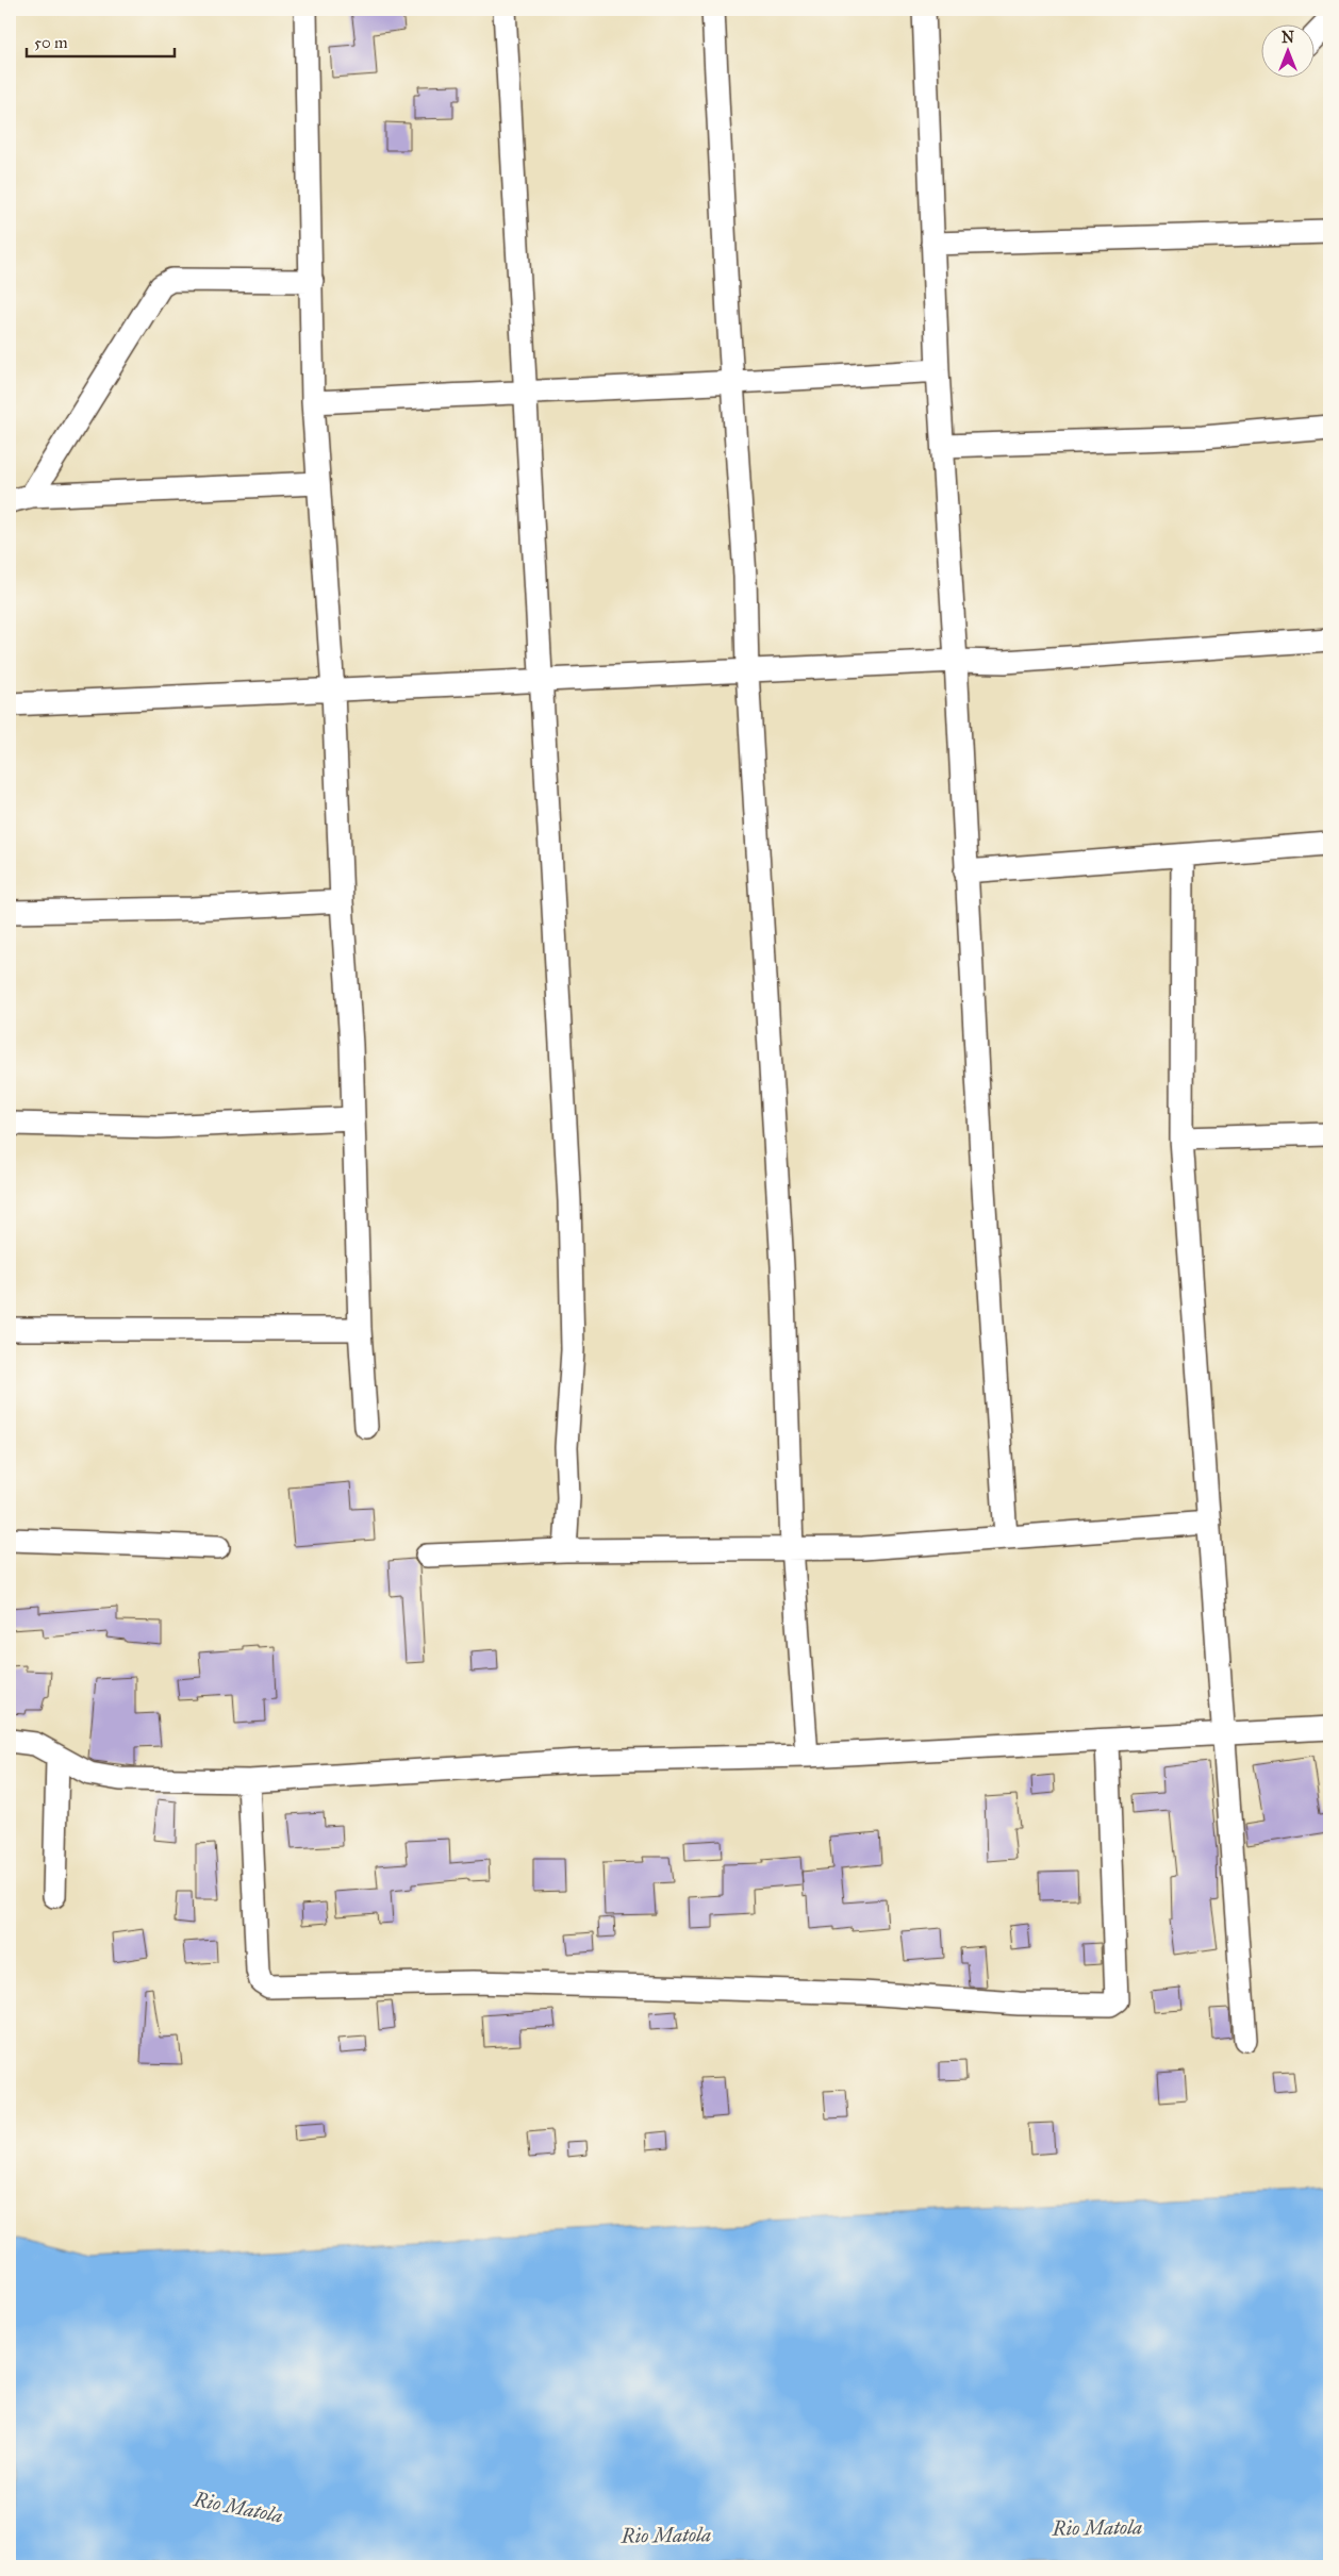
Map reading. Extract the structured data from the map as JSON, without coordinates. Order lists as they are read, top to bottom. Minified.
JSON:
{"water":["Rio Matola"],"scale_bar":"50 m","north":"top"}
